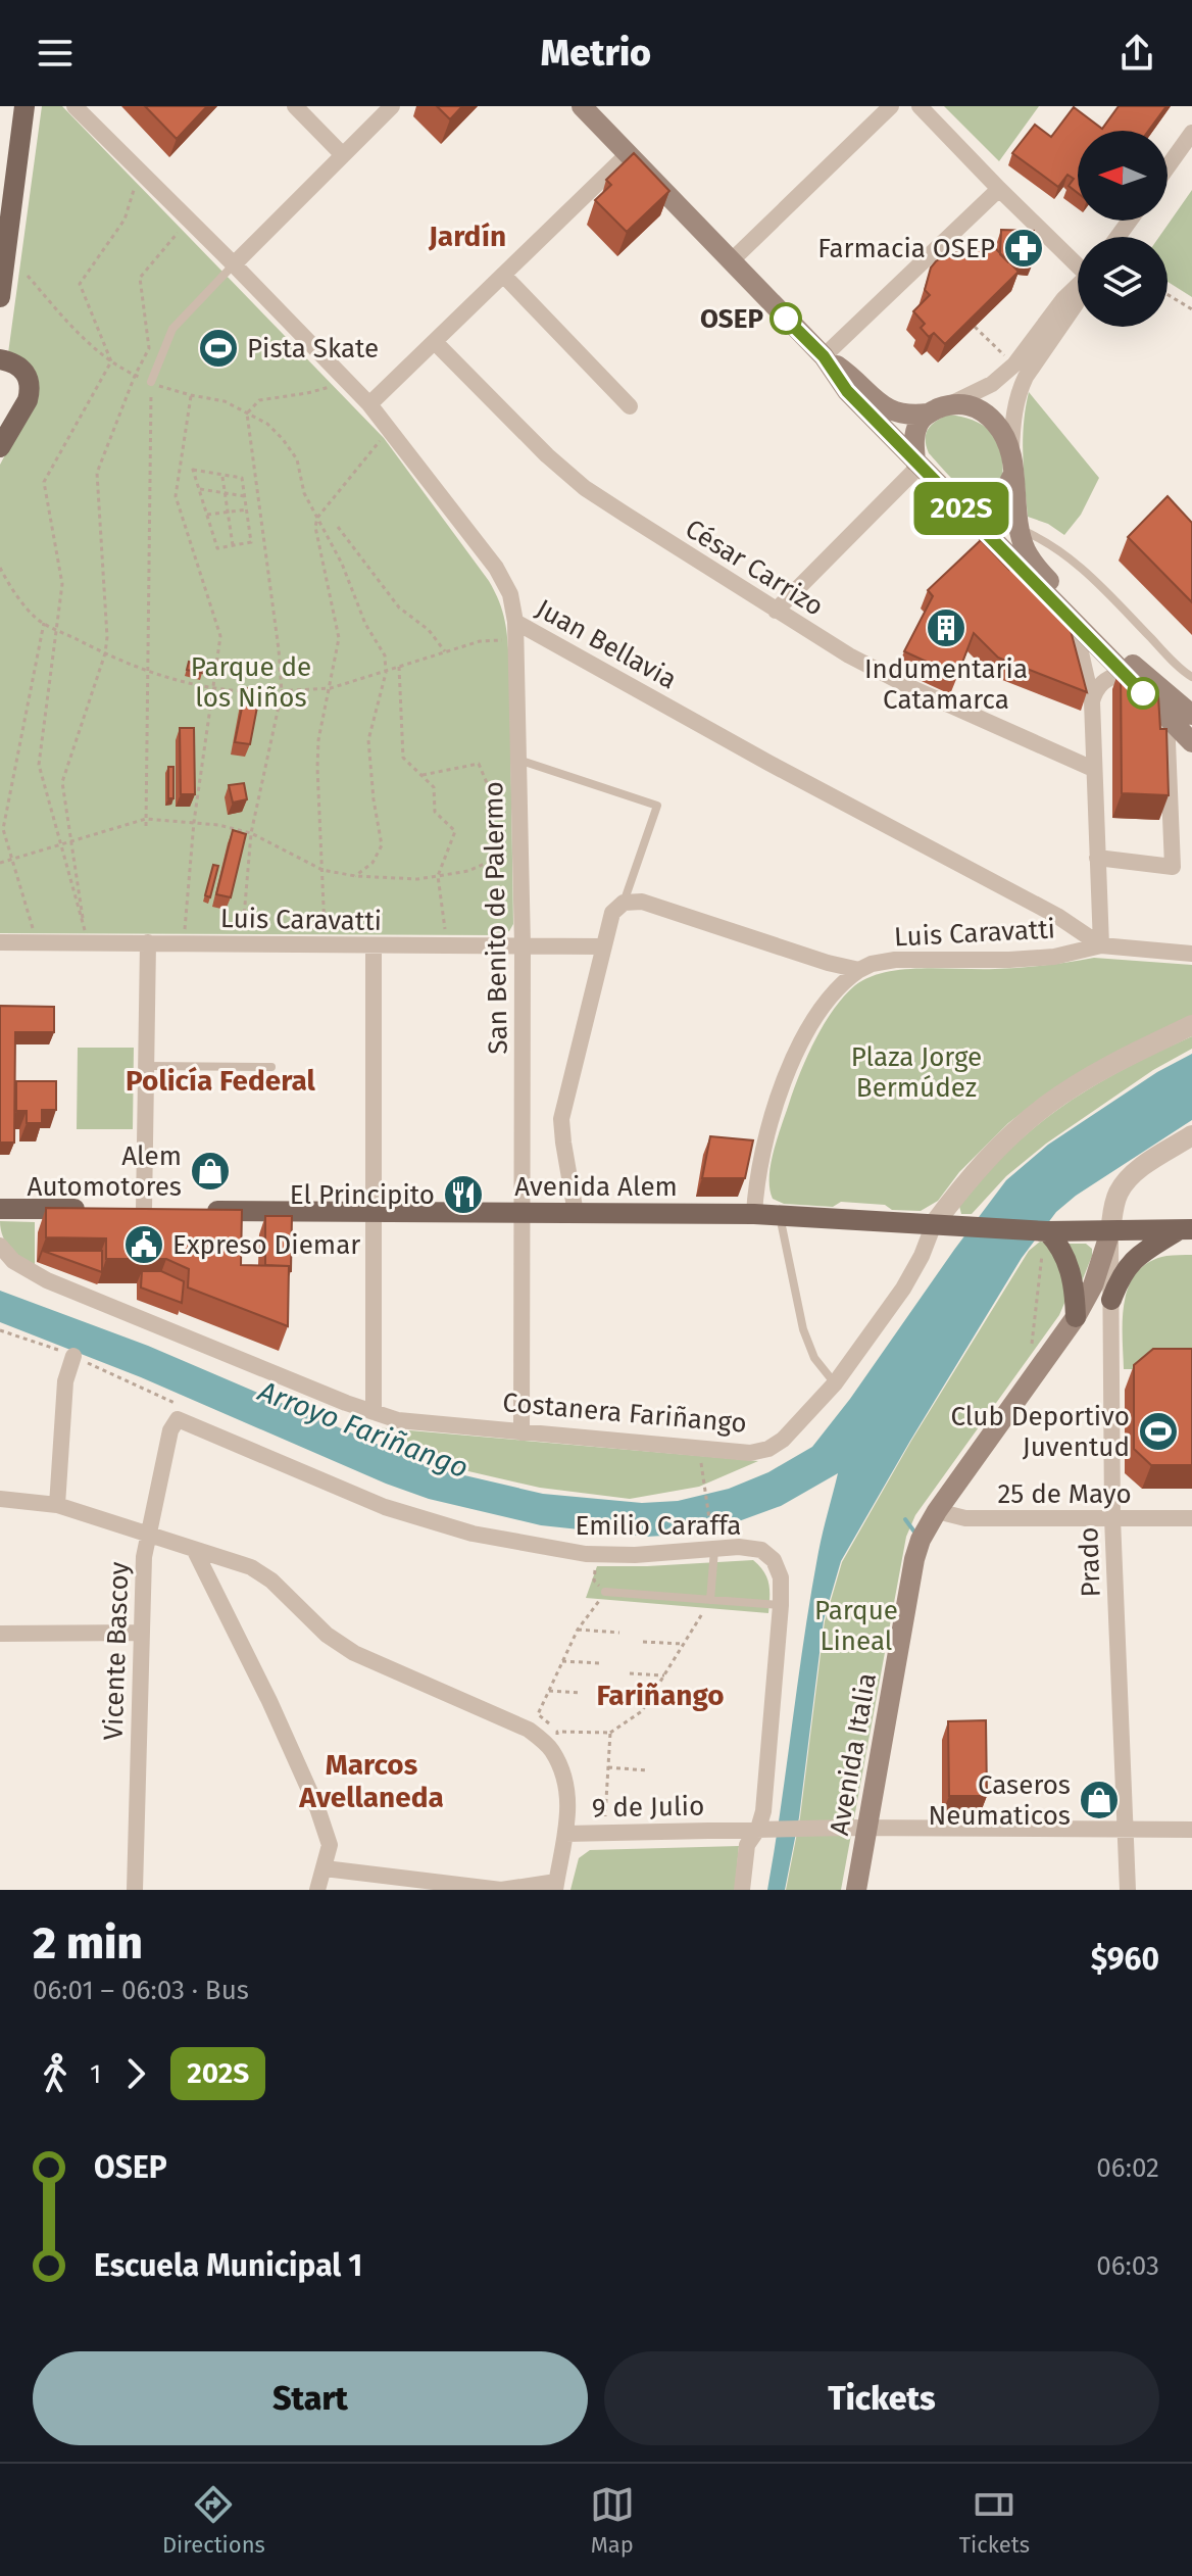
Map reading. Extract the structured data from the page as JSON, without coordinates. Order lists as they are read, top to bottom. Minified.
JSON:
{"streets":{"main road":["Avenida Alem","Avenida Italia"],"street":["César Carrizo","Juan Bellavia","San Benito de Palermo","Luis Caravatti","Costanera Fariñango","25 de Mayo","Emilio Caraffa","Prado","Vicente Bascoy","9 de Julio"]},"crossings":[["Juan Bellavia","San Benito de Palermo"],["Juan Bellavia","Luis Caravatti"],["San Benito de Palermo","Luis Caravatti"],["San Benito de Palermo","Avenida Alem"],["San Benito de Palermo","Costanera Fariñango"],["Avenida Alem","Costanera Fariñango"],["Avenida Alem","Prado"],["Avenida Alem","Avenida Italia"],["25 de Mayo","Prado"],["25 de Mayo","Avenida Italia"],["Emilio Caraffa","Vicente Bascoy"],["Emilio Caraffa","9 de Julio"],["Prado","Avenida Italia"],["Prado","9 de Julio"],["Vicente Bascoy","9 de Julio"],["Avenida Italia","9 de Julio"]],"districts":["Jardín","Policía Federal","Fariñango","Marcos Avellaneda"],"water":["Arroyo Fariñango"],"parks":["Parque de los Niños","Plaza Jorge Bermúdez","Parque Lineal"],"places":{"pharmacy":["Farmacia OSEP"],"other":["OSEP"],"sports":["Pista Skate","Club Deportivo Juventud"],"building":["Indumentaria Catamarca"],"shop":["Alem Automotores","Caseros Neumaticos"],"restaurant":["El Principito"],"public building":["Expreso Diemar"]},"lines":["bus line 202S"],"north":"left","page":{"header":"Metrio","on_map":"202S","heading":["2 min","06:01 – 06:03 · Bus","$960"],"legs":["1","202S"],"list":[{"name":"OSEP","value":"06:02"},{"name":"Escuela Municipal 1","value":"06:03"}],"buttons":["Start","Tickets"],"tabs":["Directions","Map","Tickets"]}}
